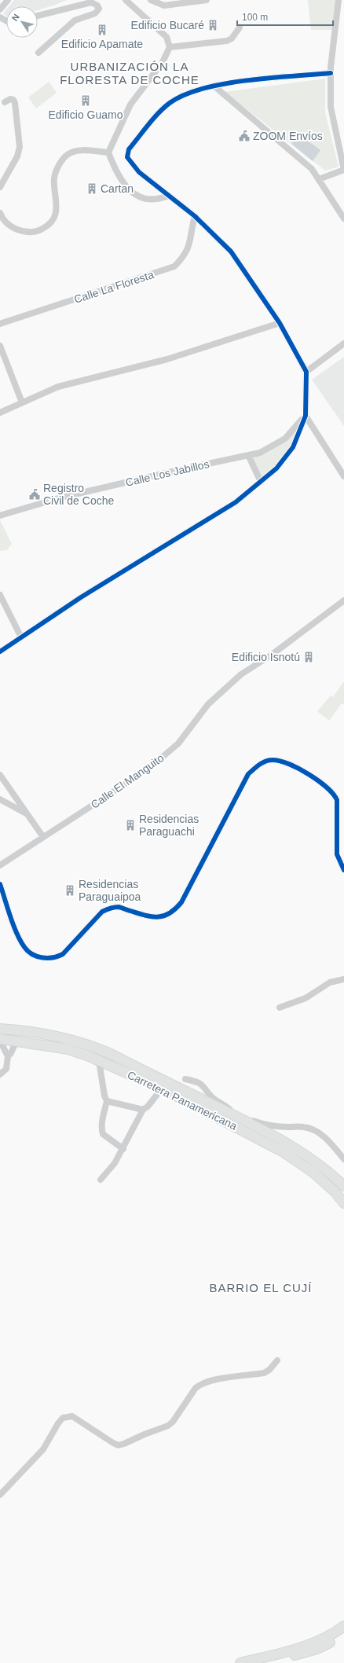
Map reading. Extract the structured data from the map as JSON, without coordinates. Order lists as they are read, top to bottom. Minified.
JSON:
{"streets":{"main road":["Carretera Panamericana"],"street":["Calle La Floresta","Calle Los Jabillos","Calle El Manguito"]},"districts":["URBANIZACIÓN LA FLORESTA DE COCHE","BARRIO EL CUJÍ"],"places":{"building":["Edificio Bucaré","Edificio Apamate","Edificio Guamo","Cartan","Edificio Isnotú","Residencias Paraguachi","Residencias Paraguaipoa"],"public building":["ZOOM Envíos","Registro Civil de Coche"]},"scale_bar":"100 m","north":"top left"}
